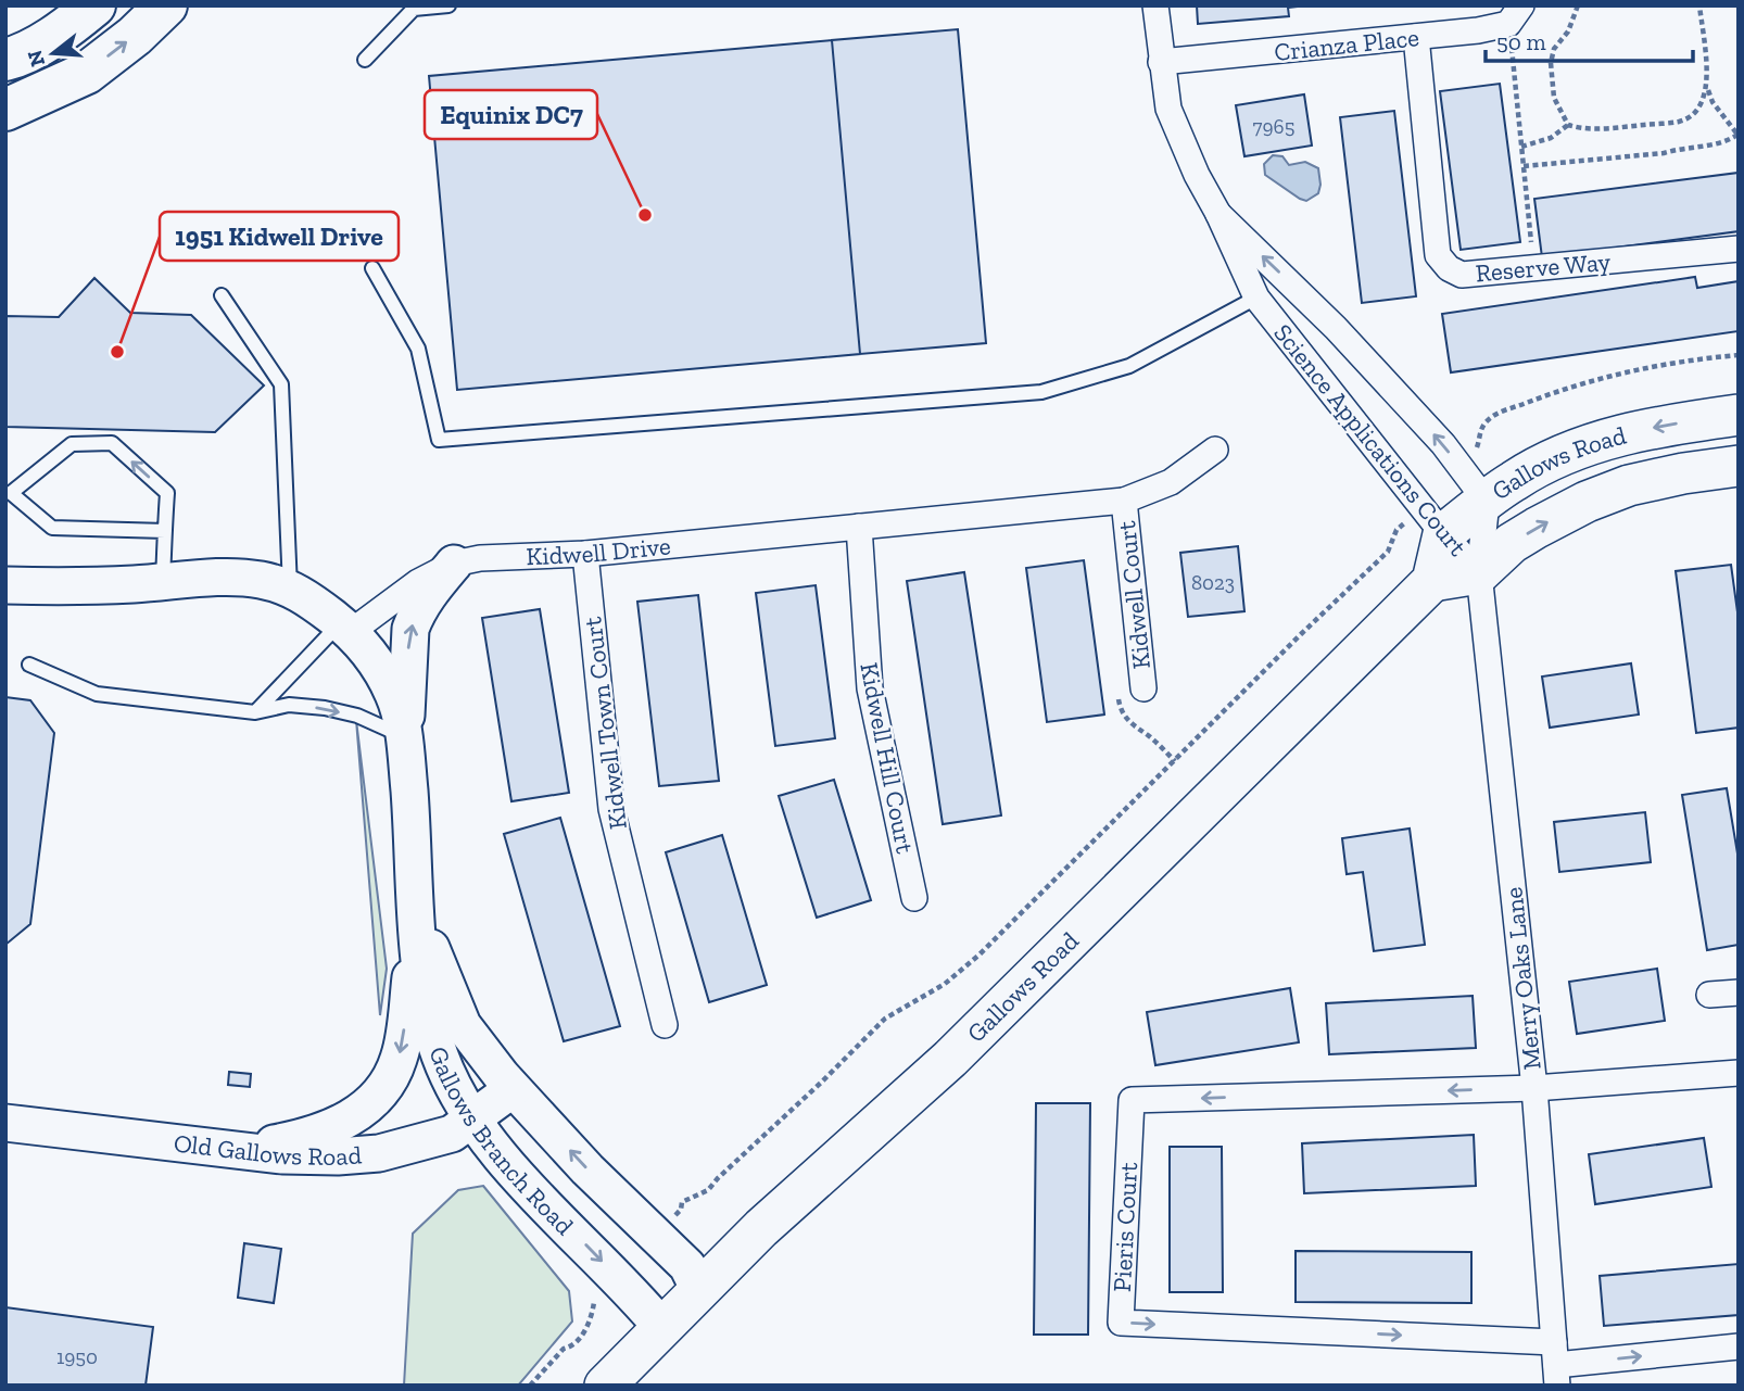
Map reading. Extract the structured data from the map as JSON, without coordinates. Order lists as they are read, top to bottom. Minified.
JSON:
{"streets":{"main road":["Gallows Road"],"street":["Crianza Place","Reserve Way","Science Applications Court","Kidwell Drive","Kidwell Court","Kidwell Town Court","Kidwell Hill Court","Merry Oaks Lane","Gallows Branch Road","Old Gallows Road","Pieris Court"]},"crossings":[["Crianza Place","Reserve Way"],["Crianza Place","Science Applications Court"],["Science Applications Court","Gallows Road"],["Science Applications Court","Merry Oaks Lane"],["Gallows Road","Merry Oaks Lane"],["Gallows Road","Gallows Branch Road"],["Kidwell Drive","Kidwell Court"],["Kidwell Drive","Kidwell Town Court"],["Kidwell Drive","Kidwell Hill Court"],["Kidwell Drive","Gallows Branch Road"],["Merry Oaks Lane","Pieris Court"],["Gallows Branch Road","Old Gallows Road"]],"places":["Equinix DC7","1951 Kidwell Drive"],"house_numbers":["7965","8023","1950"],"scale_bar":"50 m","north":"left"}
